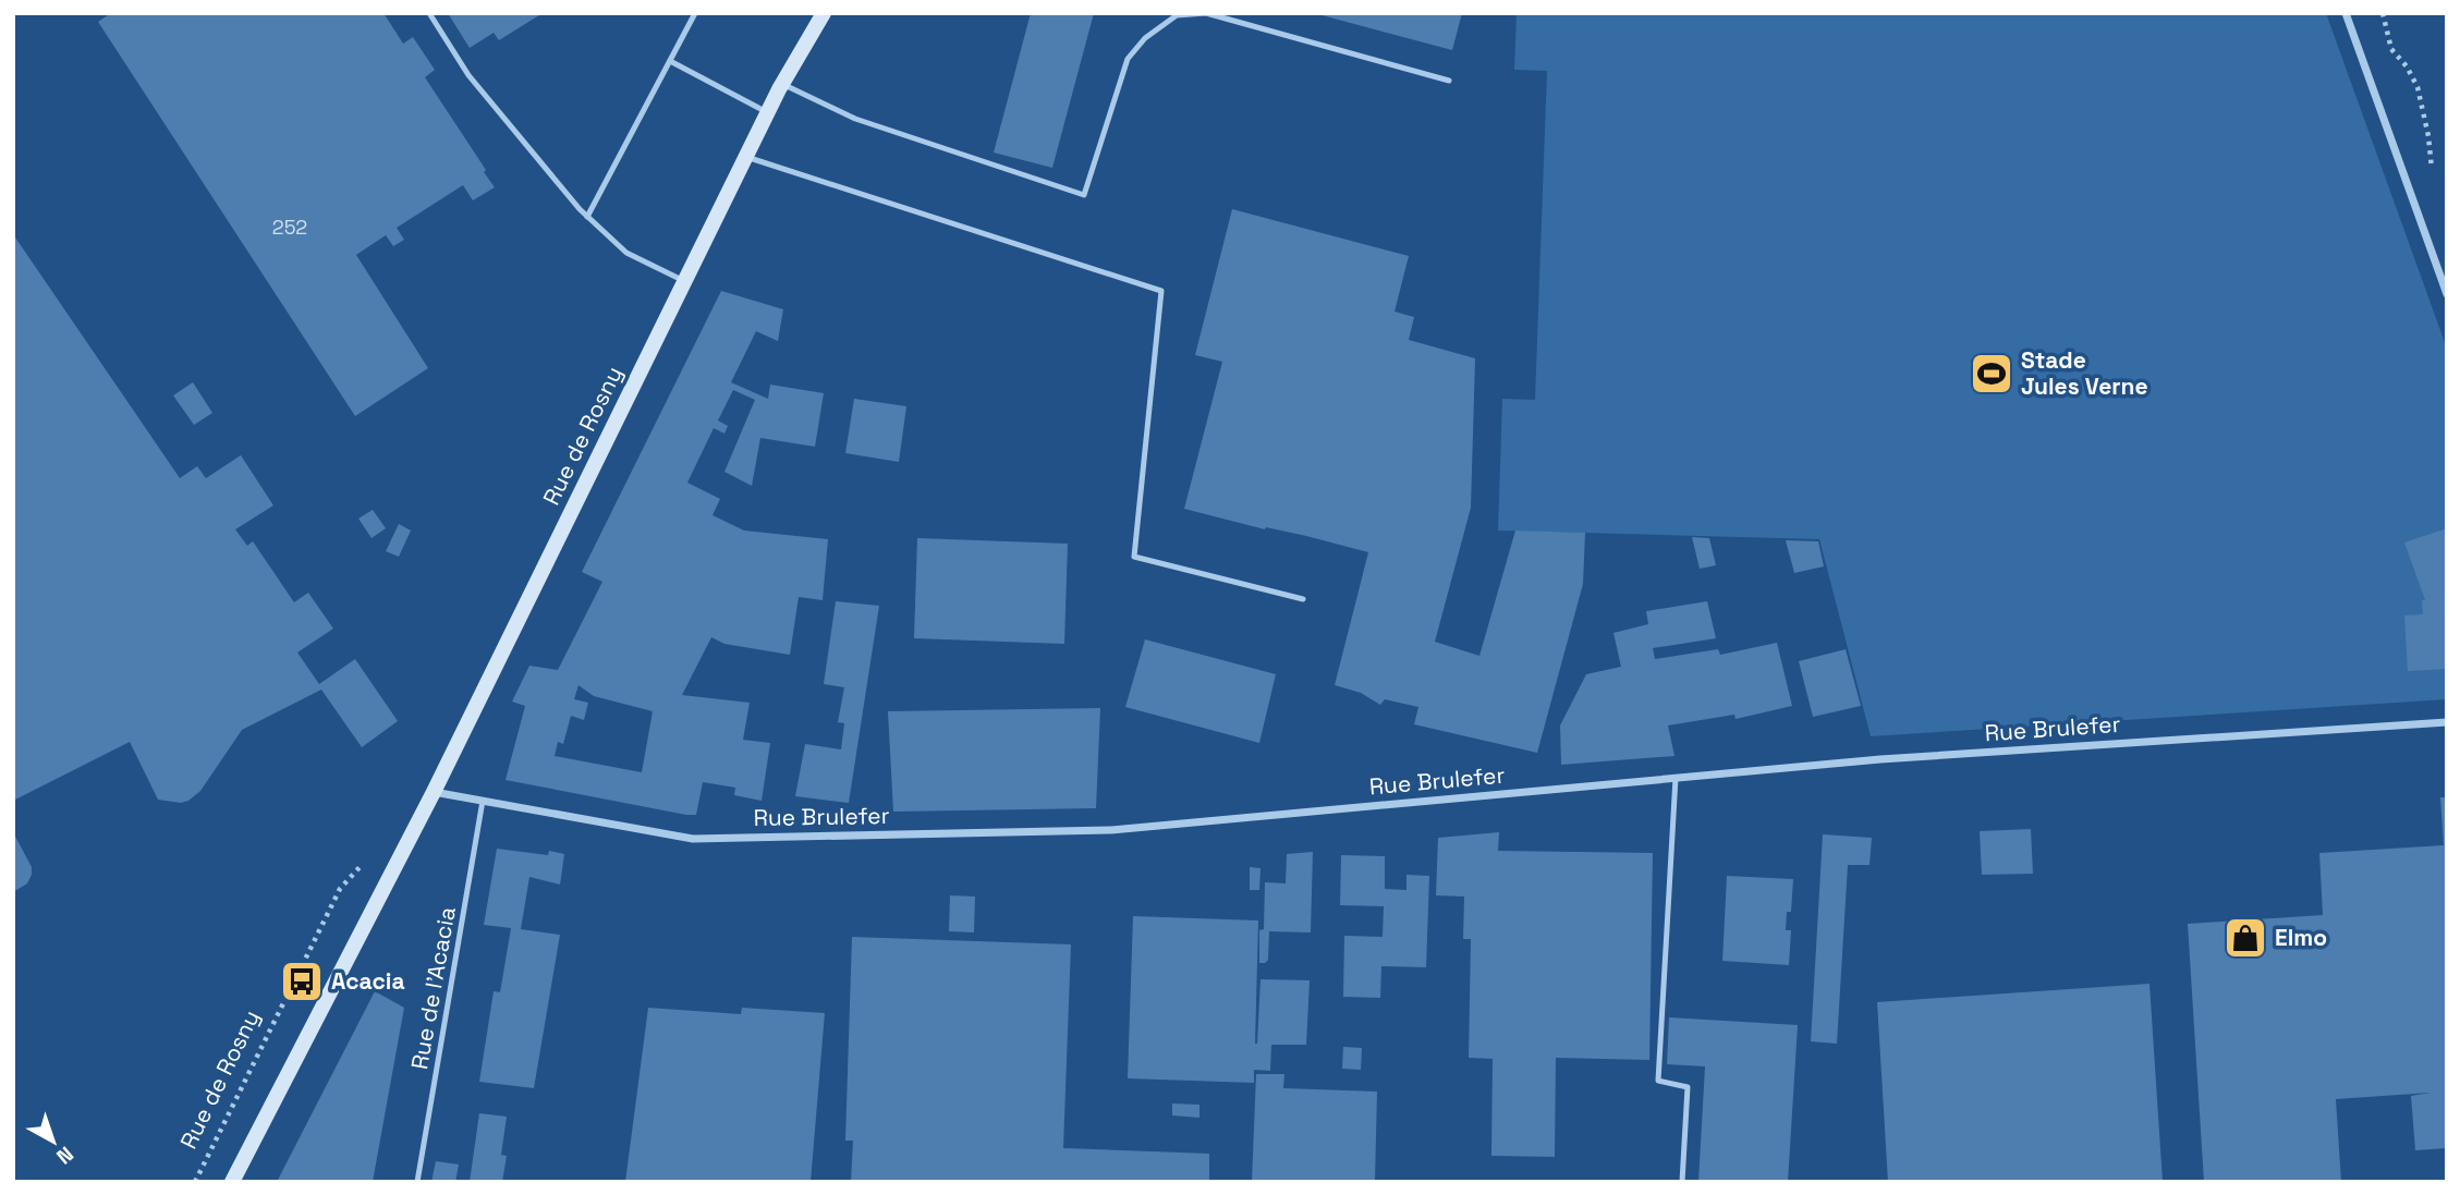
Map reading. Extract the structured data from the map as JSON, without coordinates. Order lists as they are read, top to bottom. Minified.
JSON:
{"streets":{"main road":["Rue de Rosny"],"street":["Rue Brulefer"],"lane":["Rue de l'Acacia"]},"crossings":[["Rue de Rosny","Rue Brulefer"],["Rue Brulefer","Rue de l'Acacia"]],"places":{"sports":["Stade Jules Verne"],"shop":["Elmo"],"bus stop":["Acacia"]},"house_numbers":["252"],"north":"bottom right"}
